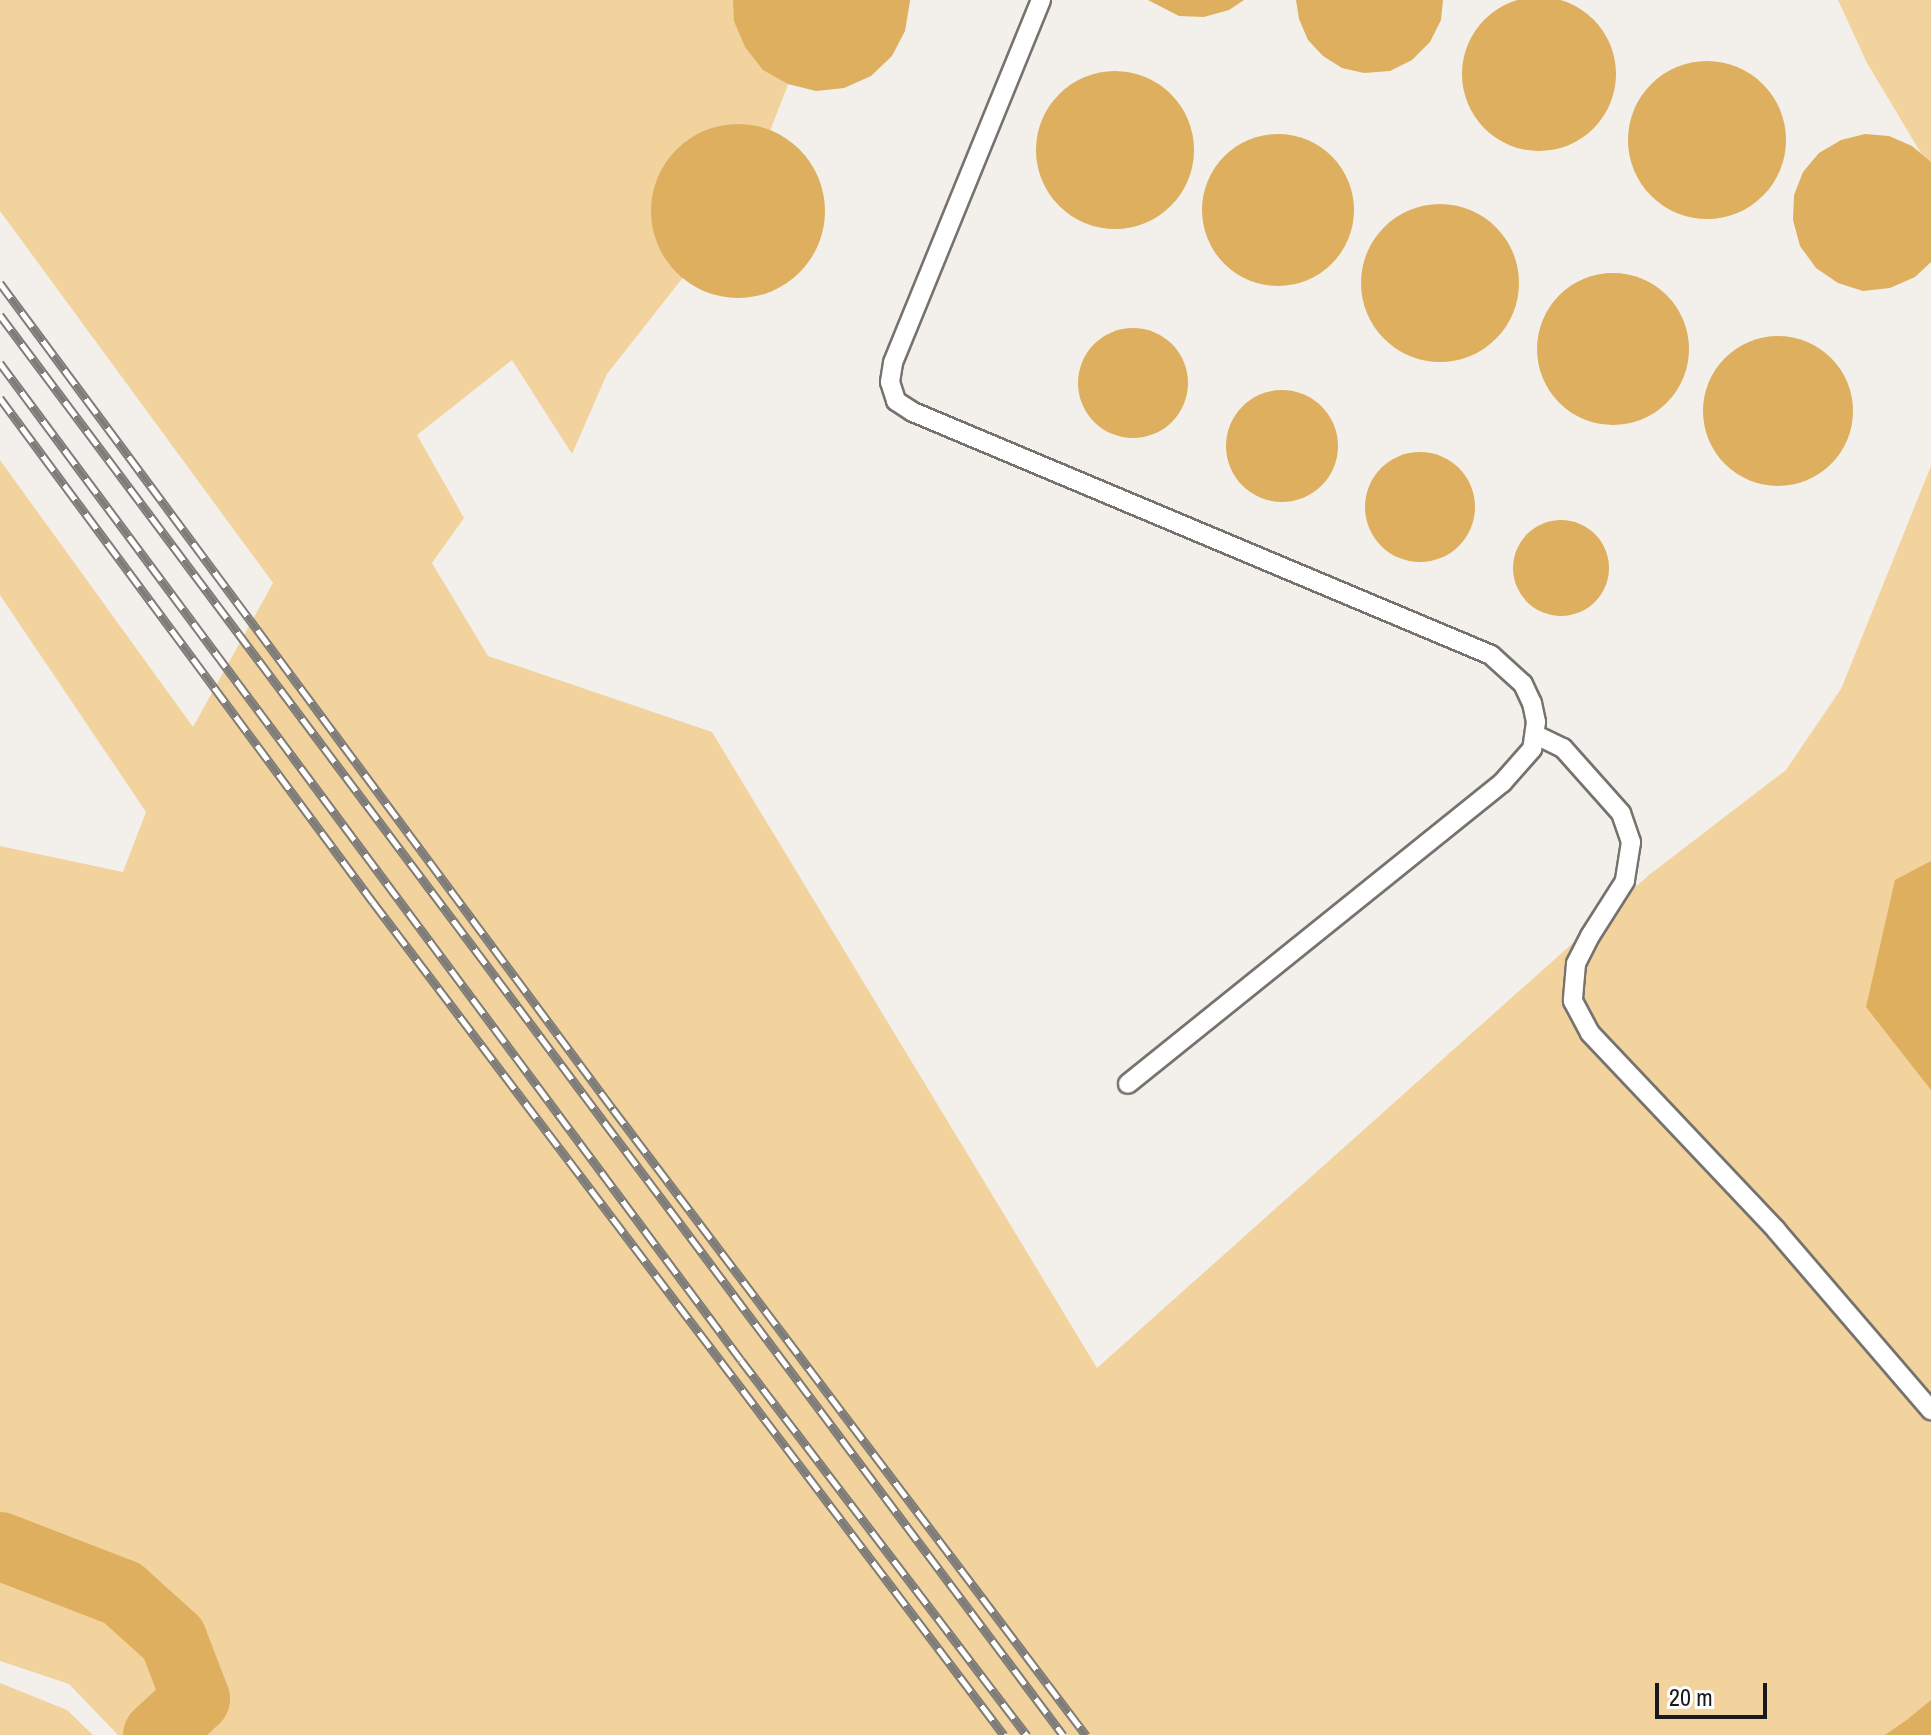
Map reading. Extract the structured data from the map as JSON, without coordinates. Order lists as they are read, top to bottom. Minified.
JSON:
{"scale_bar":"20 m"}
